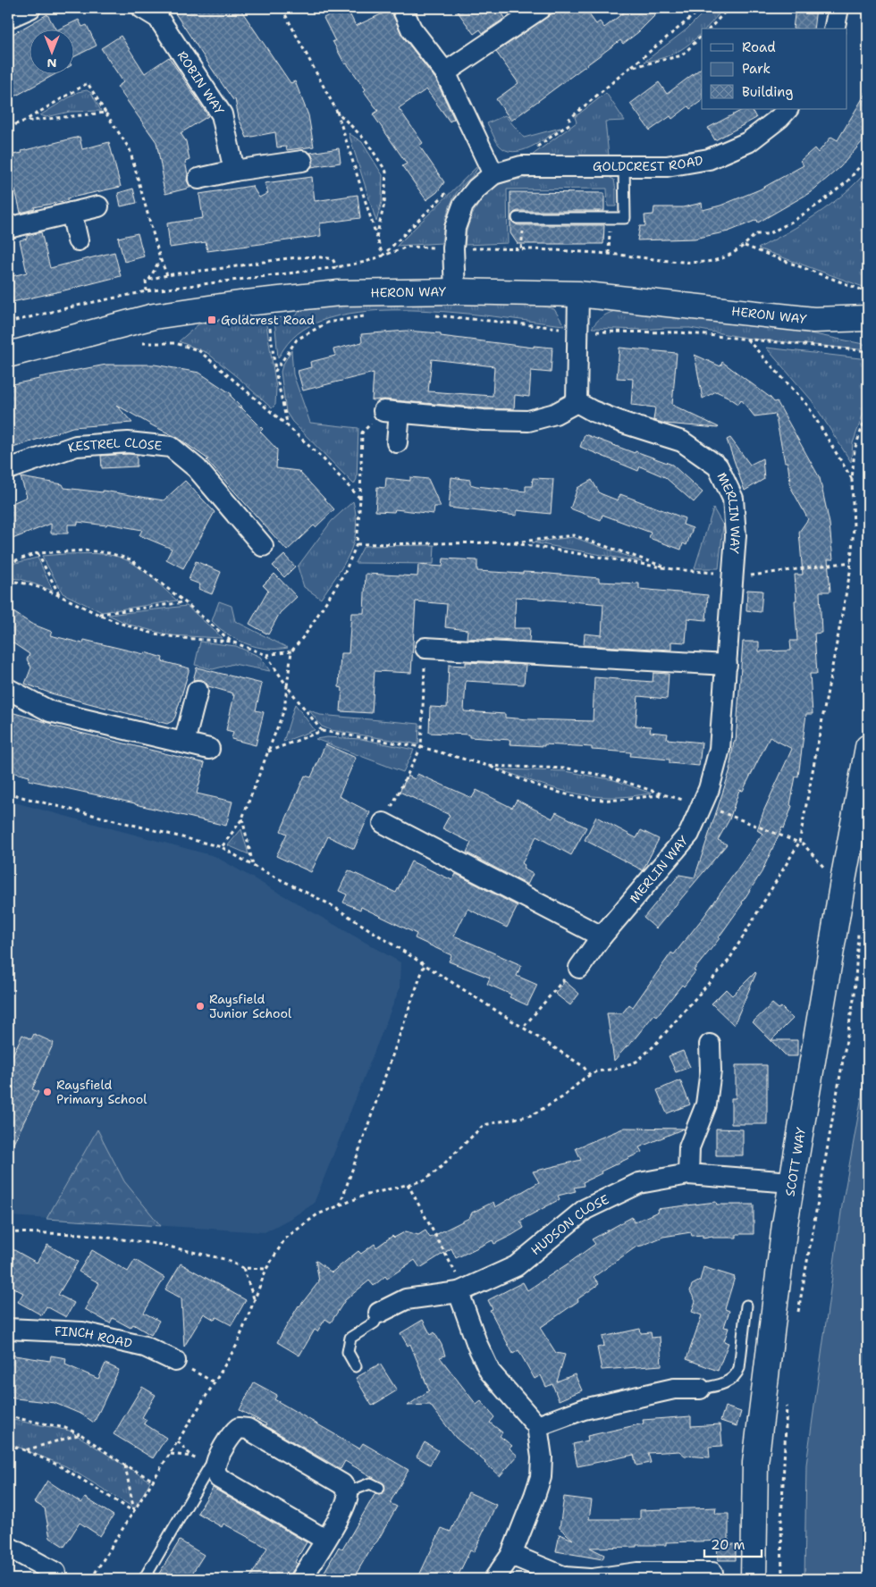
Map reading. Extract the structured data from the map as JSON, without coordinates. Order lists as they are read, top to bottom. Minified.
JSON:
{"streets":{"street":["ROBIN WAY","GOLDCREST ROAD","HERON WAY","KESTREL CLOSE","MERLIN WAY","SCOTT WAY","HUDSON CLOSE","FINCH ROAD"]},"crossings":[["GOLDCREST ROAD","HERON WAY"],["SCOTT WAY","HUDSON CLOSE"]],"places":{"transit":["Goldcrest Road"],"other":["Raysfield Junior School","Raysfield Primary School"]},"legend":["Road","Park","Building"],"scale_bar":"20 m","north":"bottom"}
